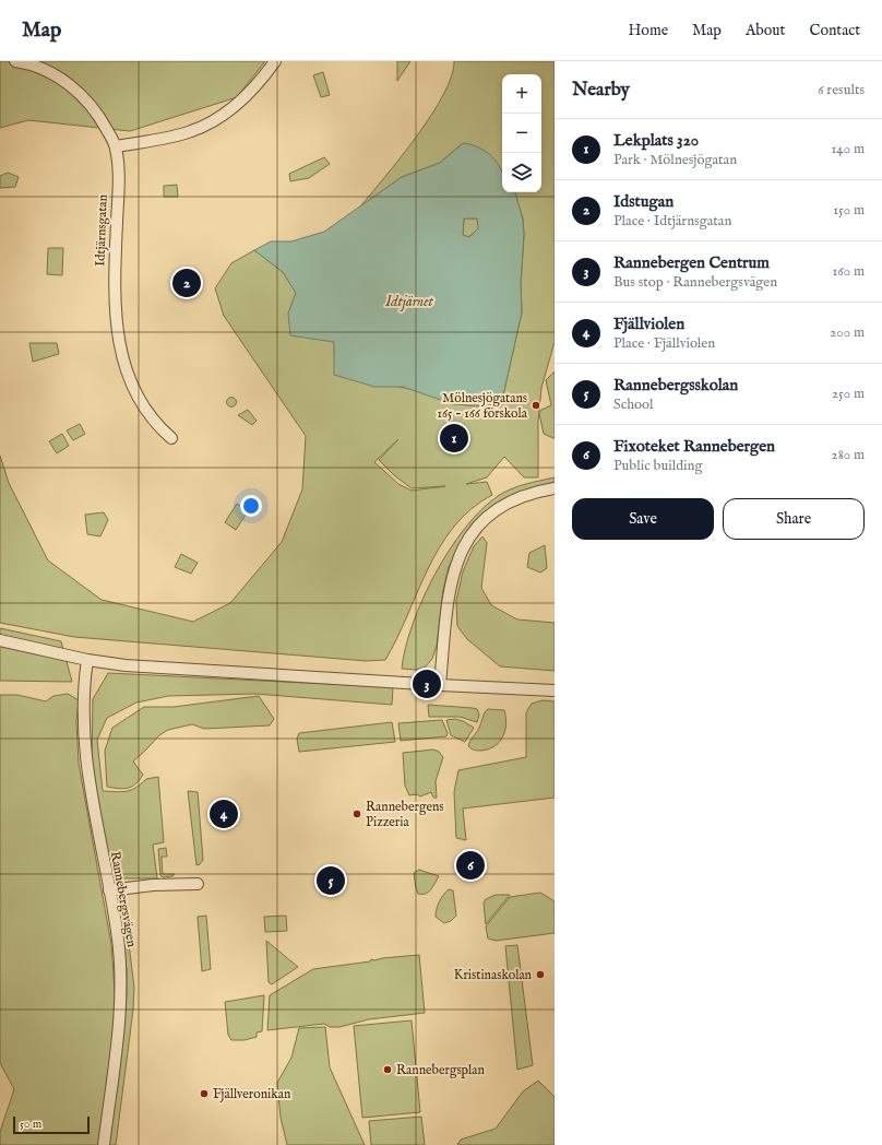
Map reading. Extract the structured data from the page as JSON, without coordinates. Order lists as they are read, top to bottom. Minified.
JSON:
{"streets":{"street":["Idtjärnsgatan","Rannebergsvägen"]},"water":["Idtjärnet"],"places":["Mölnesjögatans 165 - 166 förskola","Rannebergens Pizzeria","Kristinaskolan","Rannebergsplan","Fjällveronikan"],"scale_bar":"50 m","page":{"header":"Map","nav":["Home","Map","About","Contact"],"heading":["Nearby","6 results"],"map_buttons":["+","−"],"list":[{"mark":"1","name":"Lekplats 320","note":"Park · Mölnesjögatan","value":"140 m"},{"mark":"2","name":"Idstugan","note":"Place · Idtjärnsgatan","value":"150 m"},{"mark":"3","name":"Rannebergen Centrum","note":"Bus stop · Rannebergsvägen","value":"160 m"},{"mark":"4","name":"Fjällviolen","note":"Place · Fjällviolen","value":"200 m"},{"mark":"5","name":"Rannebergsskolan","note":"School","value":"250 m"},{"mark":"6","name":"Fixoteket Rannebergen","note":"Public building","value":"280 m"}],"pins":["2","1","3","4","6","5"],"buttons":["Save","Share"],"scale":"50 m"}}
